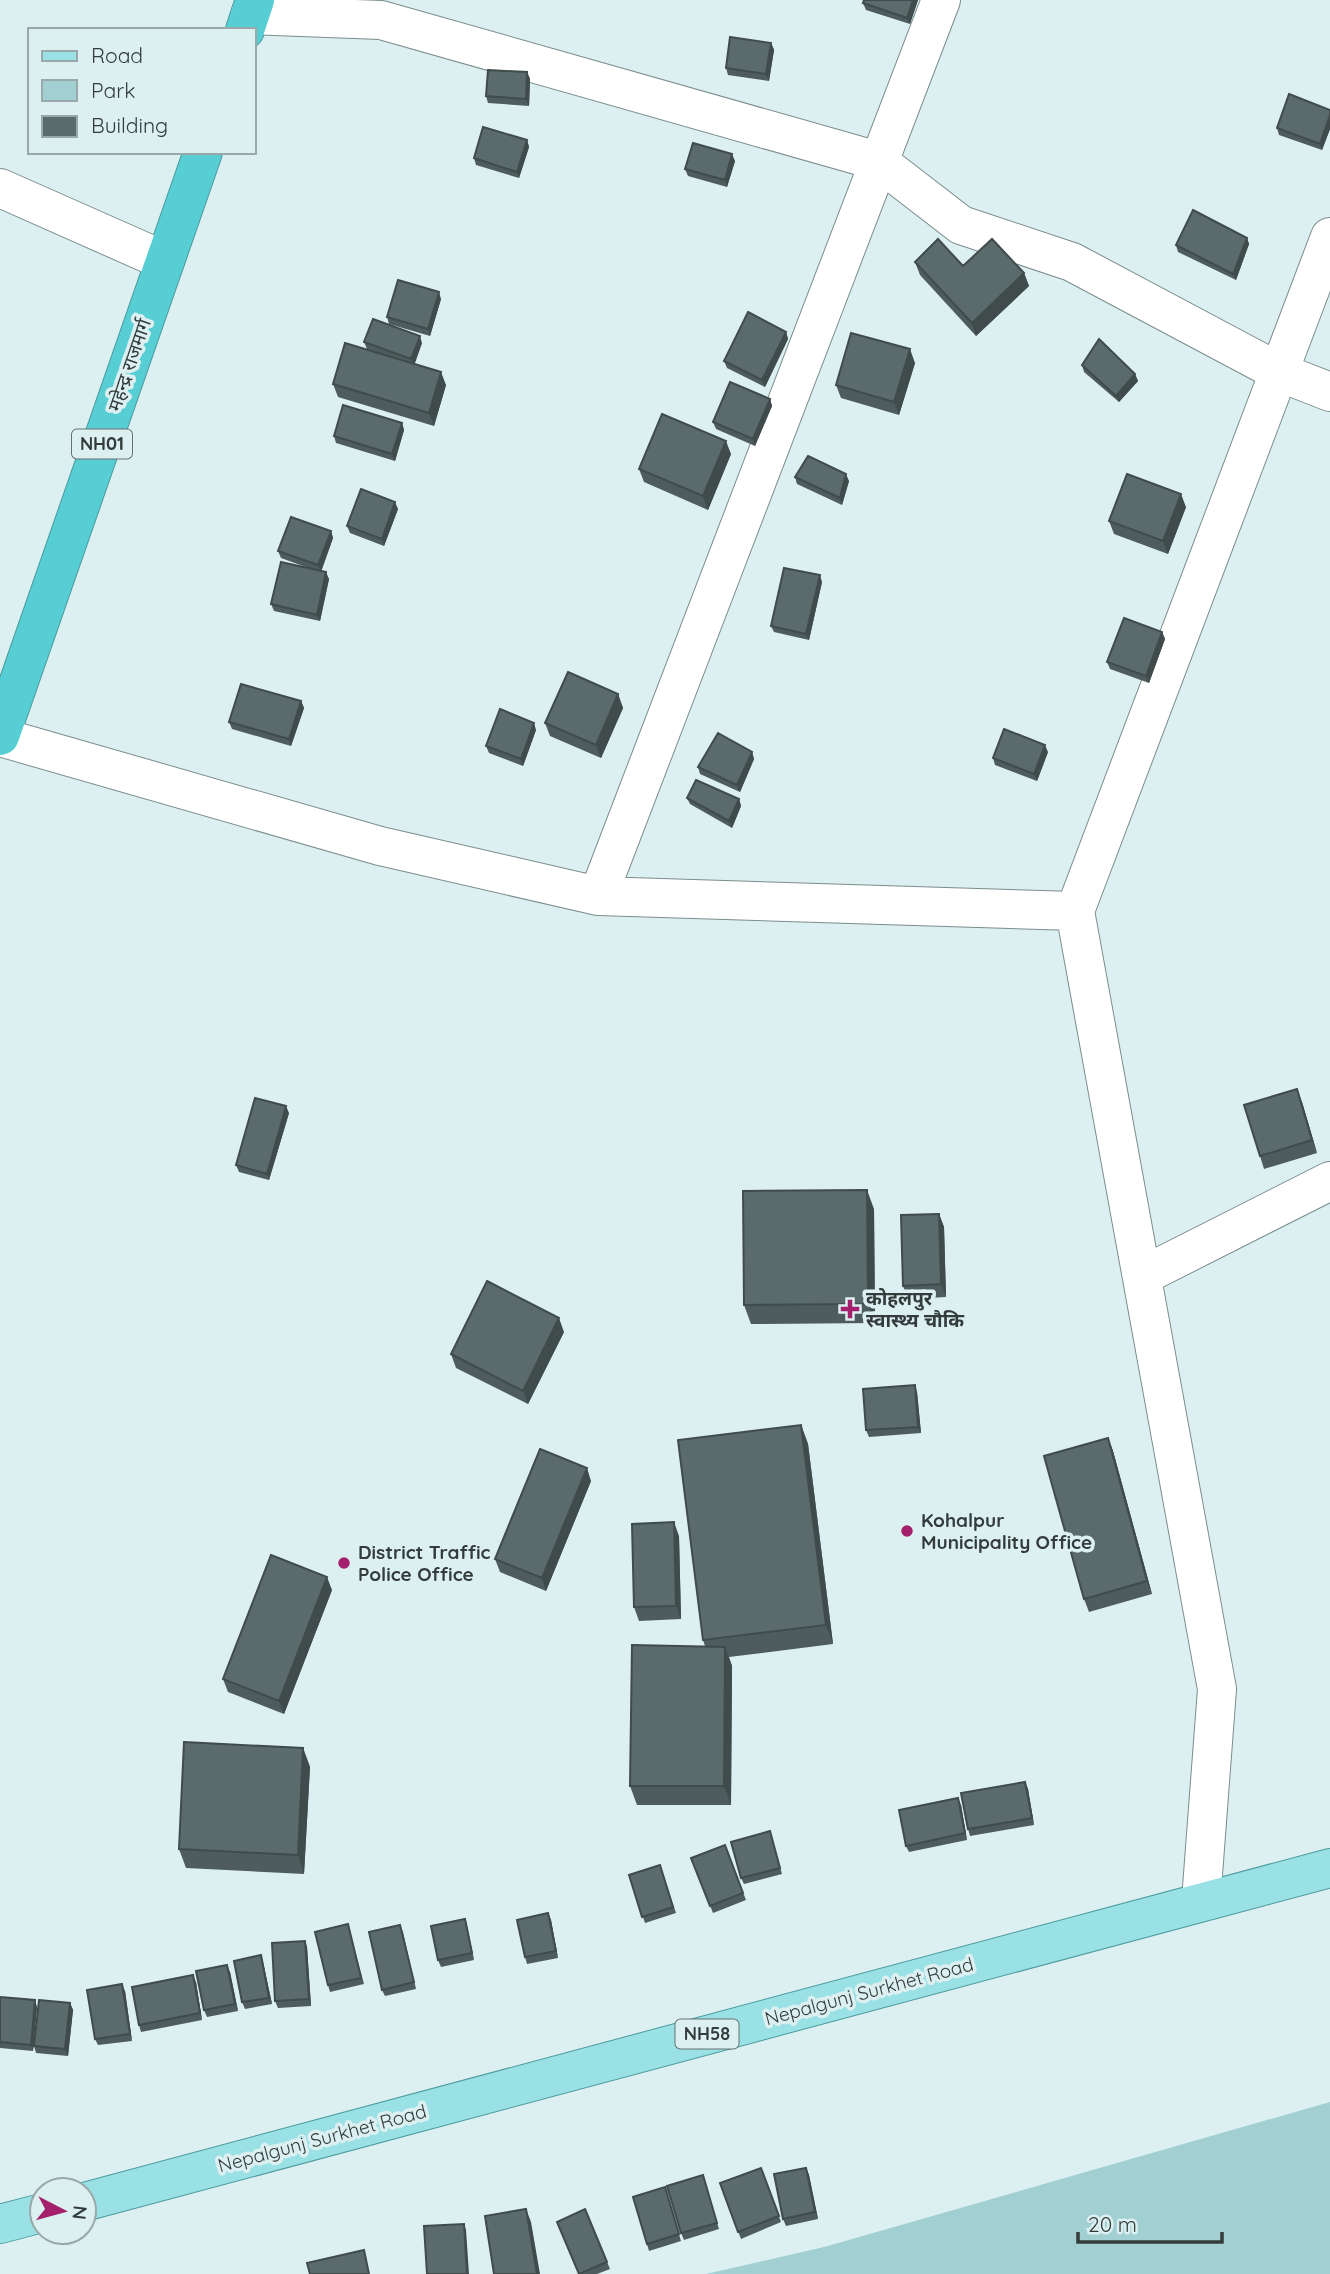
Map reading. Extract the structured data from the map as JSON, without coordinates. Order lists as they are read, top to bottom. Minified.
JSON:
{"streets":{"highway":["महेन्द्र राजमार्ग","NH01"],"main road":["Nepalgunj Surkhet Road","NH58"]},"places":{"health":["कोहलपुर स्वास्थ्य चौकि"],"other":["Kohalpur Municipality Office","District Traffic Police Office"]},"legend":["Road","Park","Building"],"scale_bar":"20 m","north":"right"}
